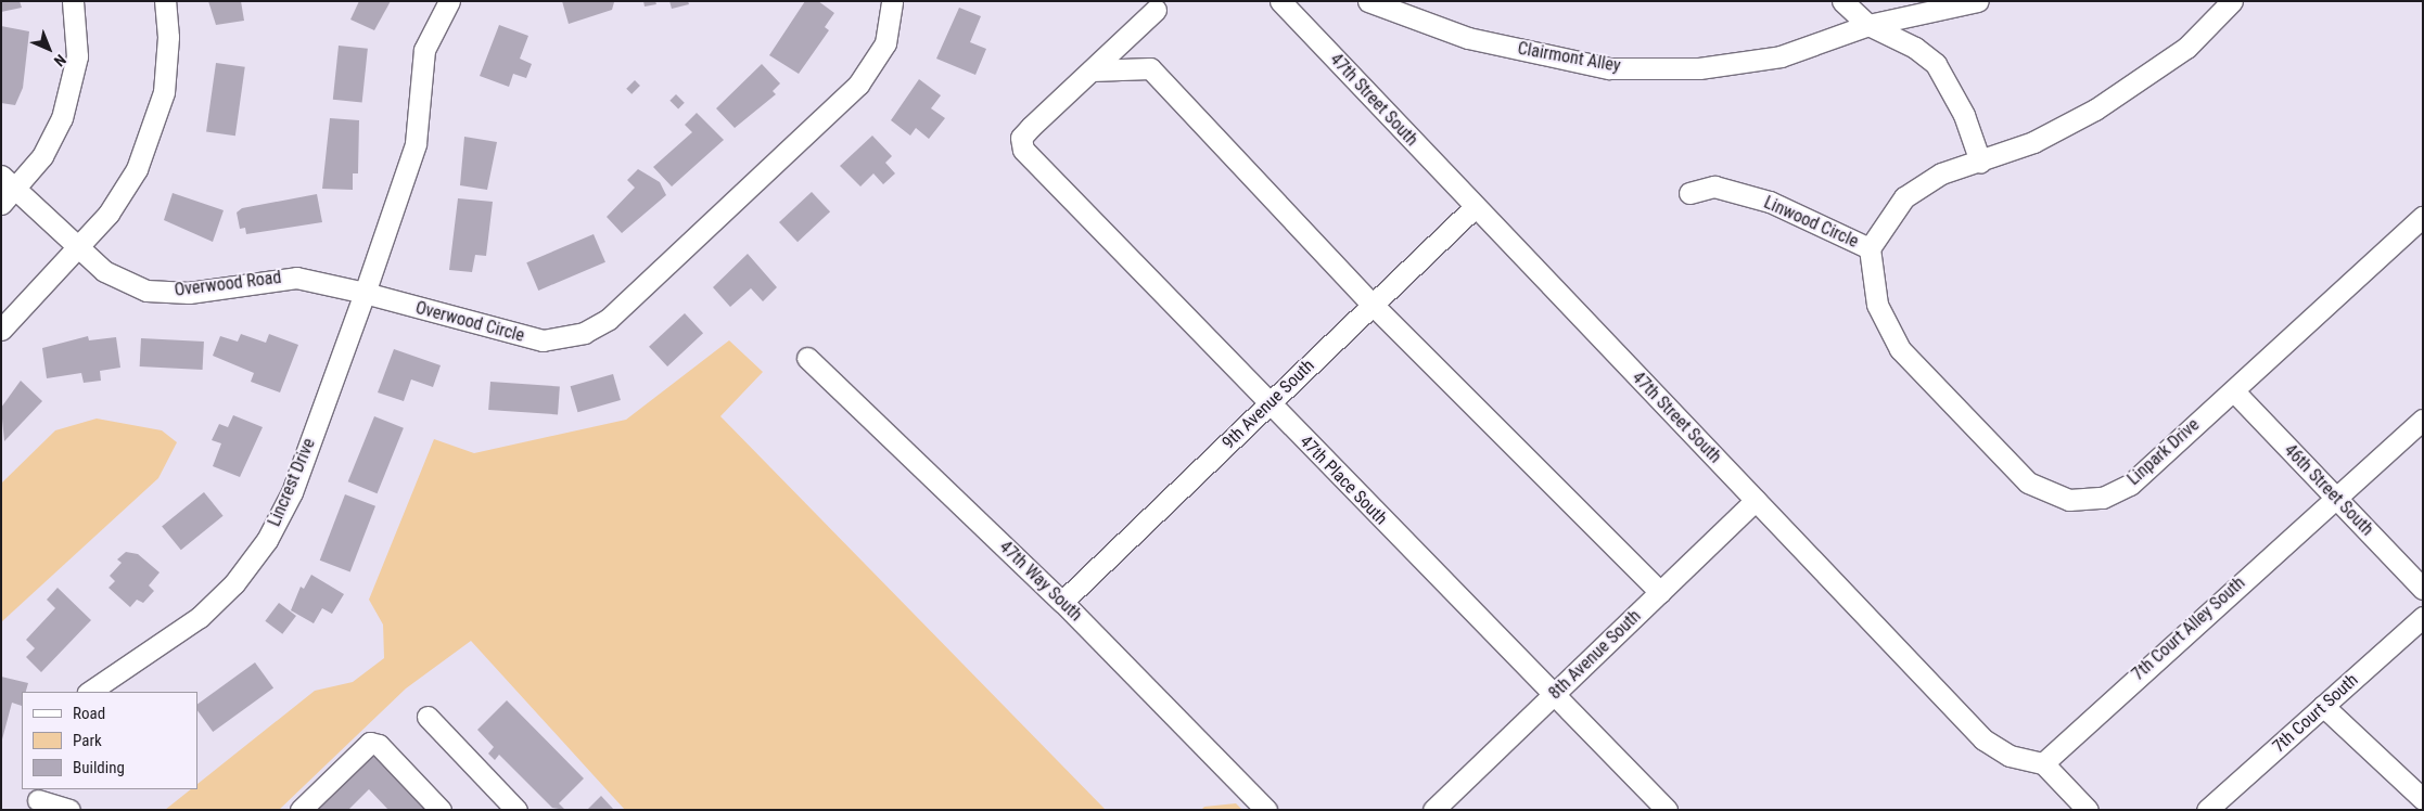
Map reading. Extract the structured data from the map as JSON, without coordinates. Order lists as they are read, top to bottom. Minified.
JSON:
{"streets":{"street":["Clairmont Alley","47th Street South","Linwood Circle","Overwood Road","Overwood Circle","9th Avenue South","Linpark Drive","47th Place South","Lincrest Drive","46th Street South","47th Way South","7th Court Alley South","8th Avenue South","7th Court South"]},"crossings":[["47th Street South","9th Avenue South"],["47th Street South","7th Court Alley South"],["47th Street South","8th Avenue South"],["Linwood Circle","Linpark Drive"],["Overwood Road","Overwood Circle"],["Overwood Road","Lincrest Drive"],["Overwood Circle","Lincrest Drive"],["9th Avenue South","47th Place South"],["9th Avenue South","47th Way South"],["Linpark Drive","46th Street South"],["47th Place South","8th Avenue South"],["46th Street South","7th Court Alley South"]],"legend":["Road","Park","Building"],"north":"bottom right"}
